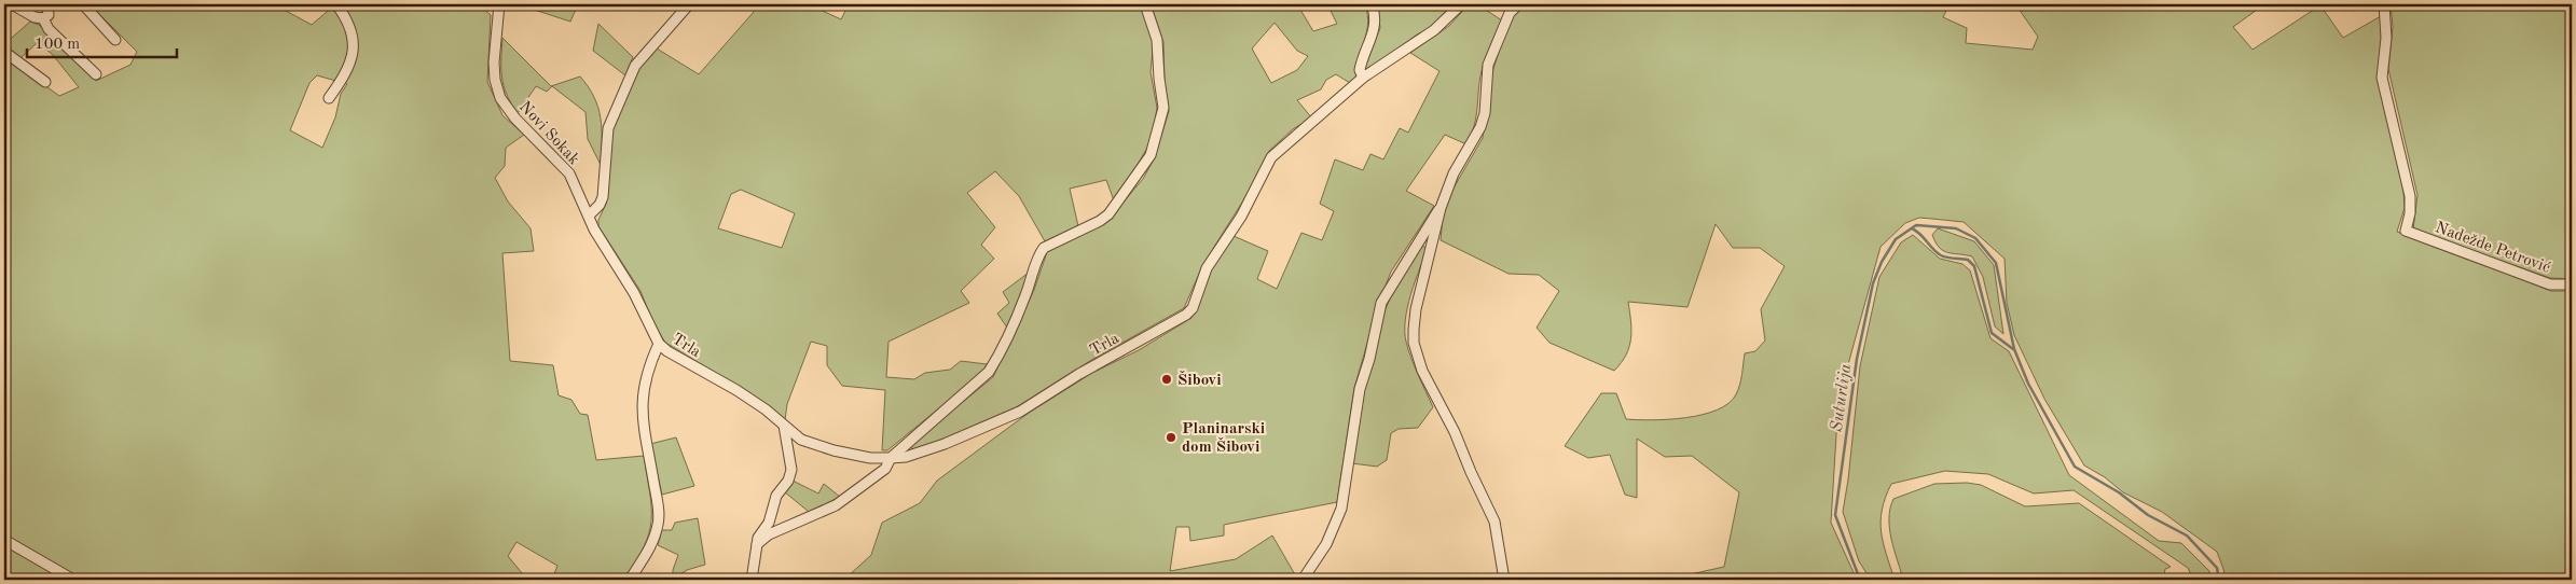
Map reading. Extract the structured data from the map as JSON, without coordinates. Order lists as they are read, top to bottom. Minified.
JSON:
{"streets":{"street":["Novi Sokak","Nadežde Petrović","Trla"]},"crossings":[["Novi Sokak","Trla"]],"water":["Suturlija"],"places":["Šibovi","Planinarski dom Šibovi"],"scale_bar":"100 m"}
